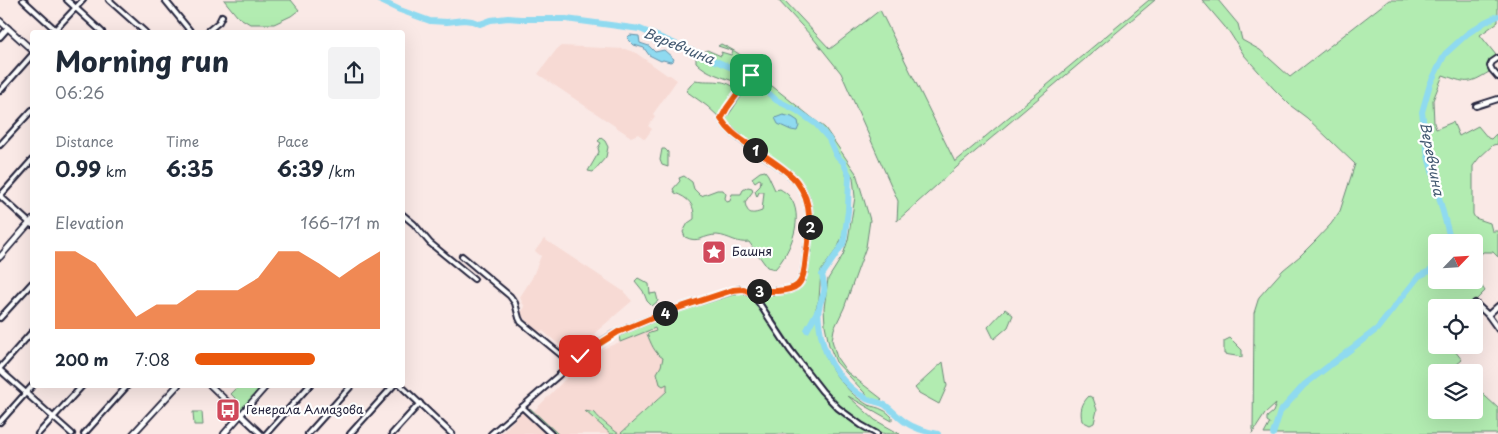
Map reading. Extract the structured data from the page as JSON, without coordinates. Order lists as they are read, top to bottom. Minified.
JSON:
{"water":["Веревчина"],"places":{"place":["Башня"],"bus stop":["Генерала Алмазова"]},"north":"top right","page":{"heading":["Morning run","06:26"],"stats":[["Distance","0.99 km"],["Time","6:35"],["Pace","6:39 /km"]],"pins":["1","2","3","4"],"chart":["Elevation","166–171 m"],"list":[{"name":"200 m","note":"7:08"}]}}
